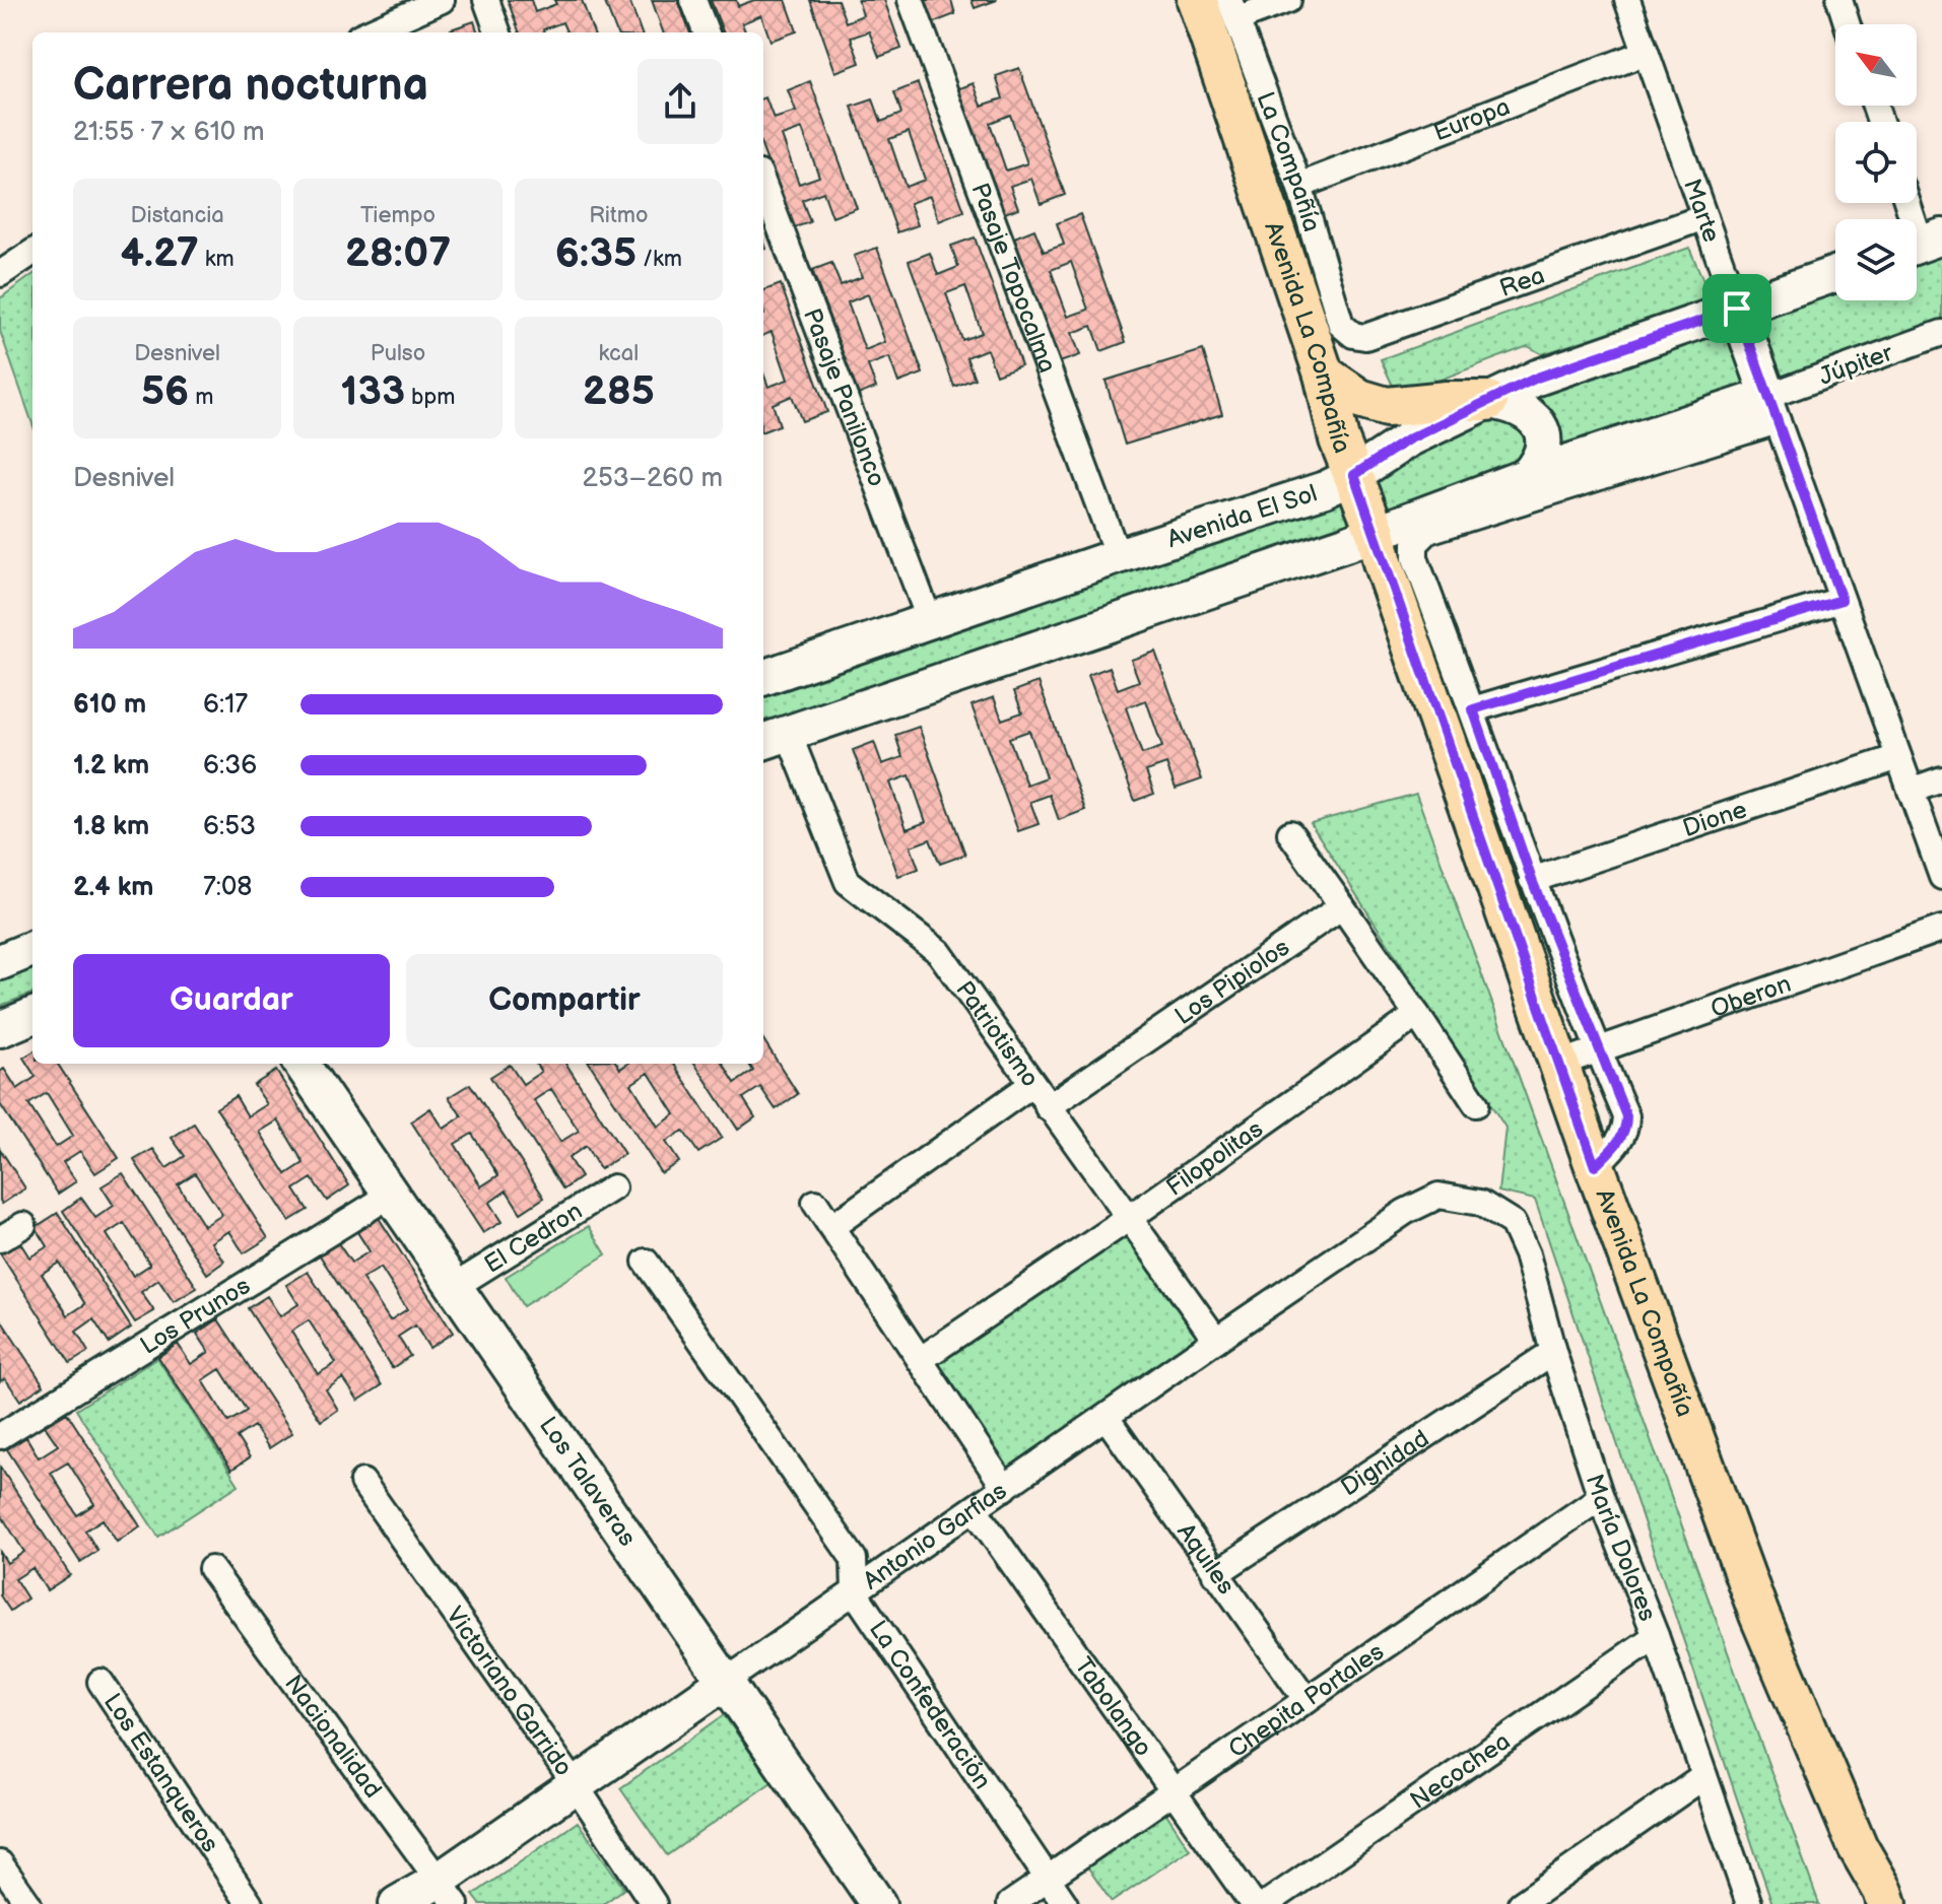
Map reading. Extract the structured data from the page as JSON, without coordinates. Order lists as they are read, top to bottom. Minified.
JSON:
{"streets":{"main road":["Avenida La Compañía"],"street":["Europa","La Compañía","Marte","Pasaje Topocalma","Rea","Júpiter","Pasaje Panilonco","Avenida El Sol","Dione","Los Pipiolos","Oberon","Patriotismo","Filopolitas","El Cedron","Los Prunos","Dignidad","Los Talaveras","Antonio Garfias","María Dolores","Aquiles","Victoriano Garrido","Chepita Portales","La Confederación","Tabolango","Nacionalidad","Necochea","Los Estanqueros"]},"crossings":[["Europa","La Compañía"],["Europa","Marte"],["La Compañía","Rea"],["Marte","Rea"],["Marte","Júpiter"],["Marte","Avenida El Sol"],["Marte","Dione"],["Pasaje Topocalma","Avenida El Sol"],["Avenida La Compañía","Júpiter"],["Avenida La Compañía","Avenida El Sol"],["Avenida La Compañía","Oberon"],["Júpiter","Dione"],["Júpiter","Oberon"],["Pasaje Panilonco","Avenida El Sol"],["Los Pipiolos","Patriotismo"],["Patriotismo","Filopolitas"],["Patriotismo","Antonio Garfias"],["El Cedron","Los Talaveras"],["Los Prunos","Los Talaveras"],["Dignidad","María Dolores"],["Dignidad","Aquiles"],["Los Talaveras","Antonio Garfias"],["Antonio Garfias","María Dolores"],["Antonio Garfias","Aquiles"],["Antonio Garfias","Victoriano Garrido"],["Antonio Garfias","La Confederación"],["Antonio Garfias","Tabolango"],["Antonio Garfias","Nacionalidad"],["María Dolores","Chepita Portales"],["María Dolores","Necochea"],["Aquiles","Chepita Portales"],["Chepita Portales","La Confederación"],["Chepita Portales","Tabolango"]],"north":"top left","page":{"heading":["Carrera nocturna","21:55 · 7 × 610 m"],"stats":[["Distancia","4.27 km"],["Tiempo","28:07"],["Ritmo","6:35 /km"],["Desnivel","56 m"],["Pulso","133 bpm"],["kcal","285"]],"chart":["Desnivel","253–260 m"],"list":[{"name":"610 m","note":"6:17"},{"name":"1.2 km","note":"6:36"},{"name":"1.8 km","note":"6:53"},{"name":"2.4 km","note":"7:08"}],"buttons":["Guardar","Compartir"]}}
